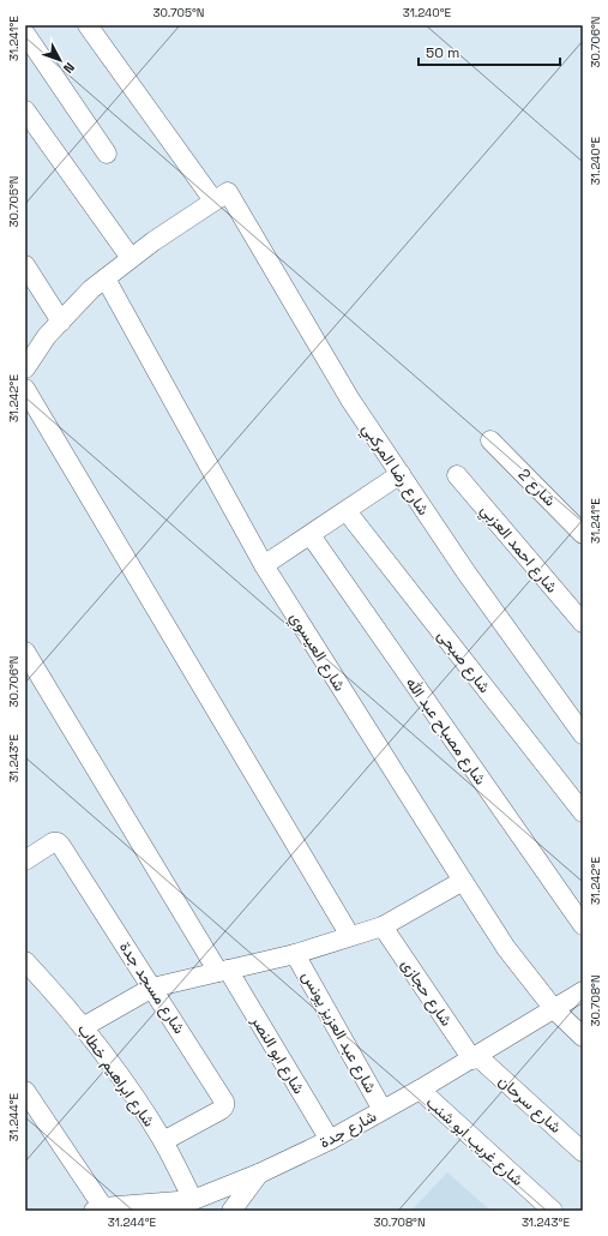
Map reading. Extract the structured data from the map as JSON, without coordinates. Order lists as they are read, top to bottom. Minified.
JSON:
{"streets":{"street":["شارع رضا المركبي","شارع 2","شارع احمد العزبي","شارع العيسوي","شارع صبحى","شارع مصباح عبد الله","شارع مسجد جدة","شارع حجازى","شارع عبد العزيز يونس","شارع ابو النصر","شارع ابراهيم خطاب","شارع سرحان","شارع جدة","شارع غريب ابو شنب"]},"crossings":[["شارع العيسوي","شارع جدة"],["شارع مسجد جدة","شارع ابراهيم خطاب"],["شارع حجازى","شارع سرحان"],["شارع حجازى","شارع جدة"],["شارع عبد العزيز يونس","شارع جدة"],["شارع ابو النصر","شارع جدة"],["شارع ابراهيم خطاب","شارع جدة"],["شارع سرحان","شارع جدة"],["شارع جدة","شارع غريب ابو شنب"]],"scale_bar":"50 m","north":"bottom right","coordinates":["30.705°N","31.240°E","31.241°E","30.706°N","31.242°E","31.243°E","30.708°N","31.244°E"]}
